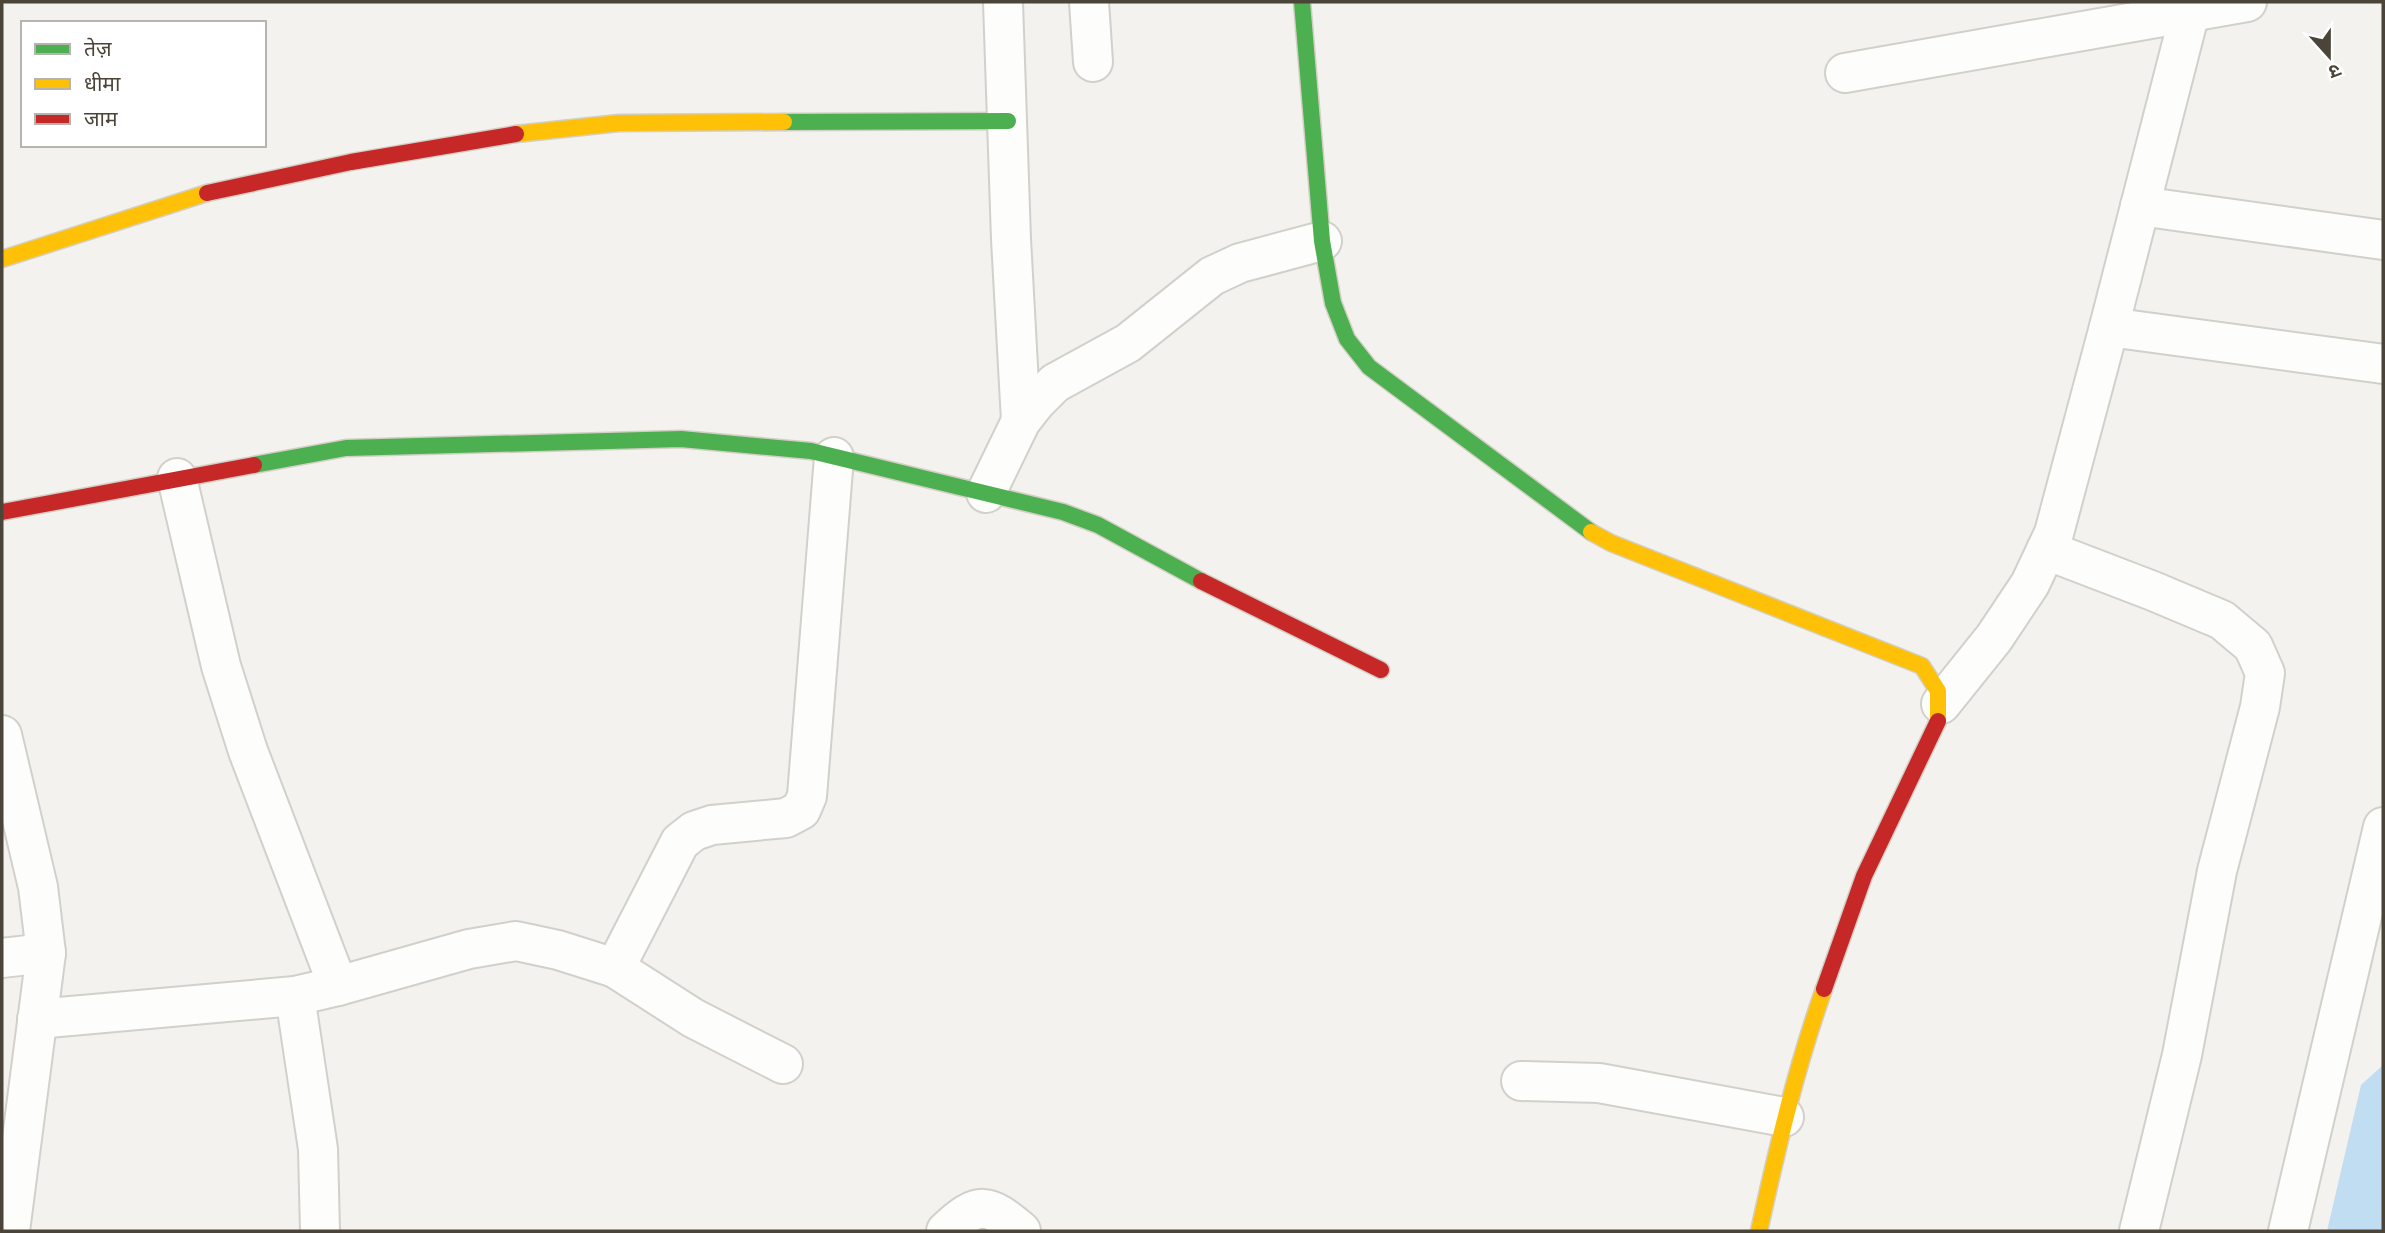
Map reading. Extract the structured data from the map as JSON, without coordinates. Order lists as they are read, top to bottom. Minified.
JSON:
{"legend":["तेज़","धीमा","जाम"],"north":"bottom"}
